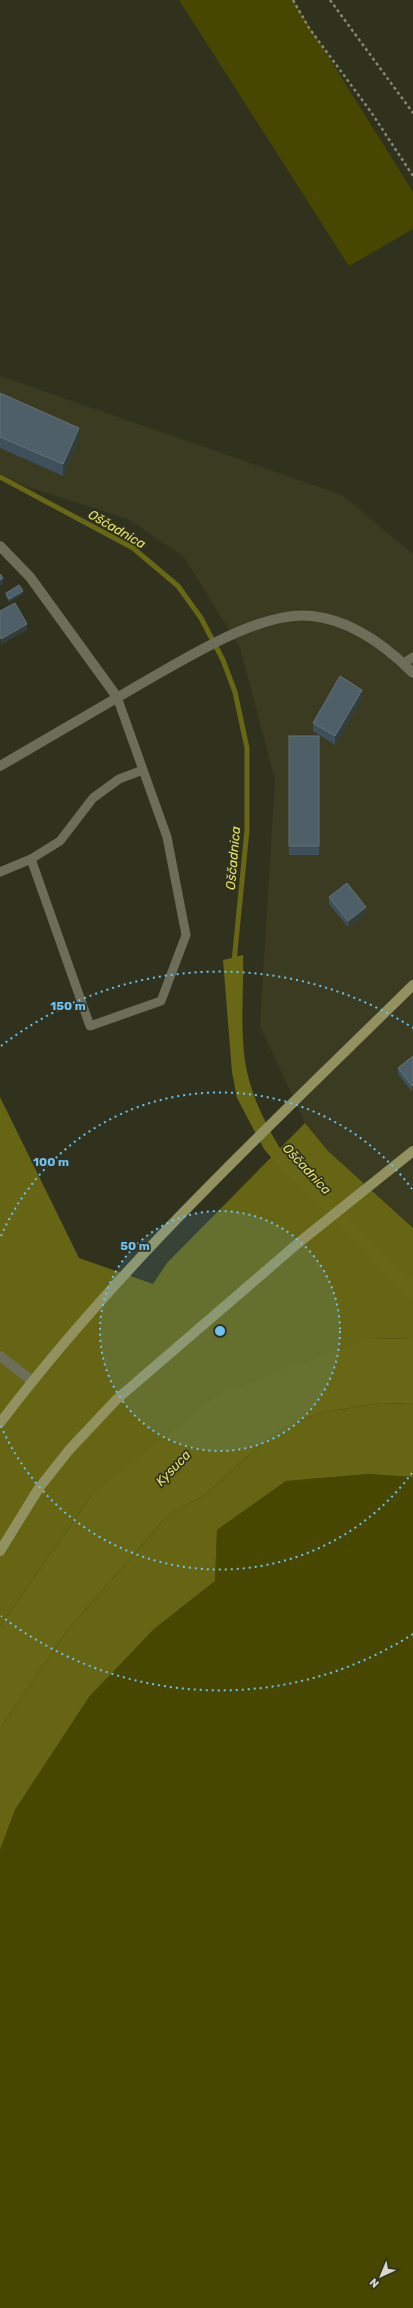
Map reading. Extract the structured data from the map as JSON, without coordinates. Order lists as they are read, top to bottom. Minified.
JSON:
{"water":["Oščadnica","Kysuca"],"north":"bottom left","rings":["150 m","100 m","50 m"]}
